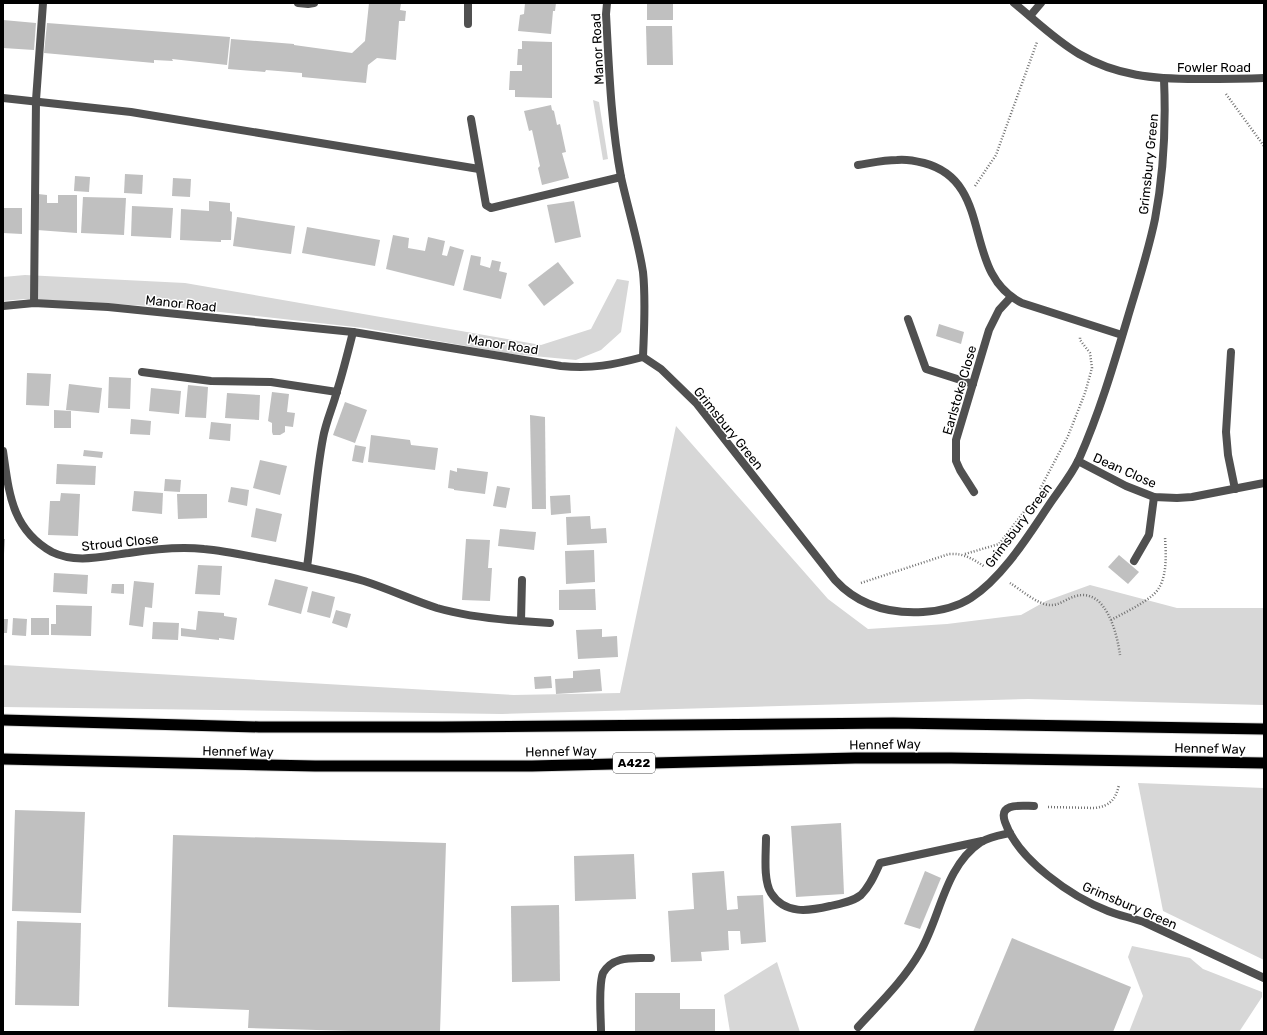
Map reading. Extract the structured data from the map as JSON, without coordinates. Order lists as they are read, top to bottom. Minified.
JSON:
{"streets":{"highway":["Hennef Way","A422"],"street":["Manor Road","Fowler Road","Grimsbury Green","Earlstoke Close","Dean Close","Stroud Close"]},"crossings":[["Manor Road","Grimsbury Green"],["Fowler Road","Grimsbury Green"],["Grimsbury Green","Dean Close"]]}
